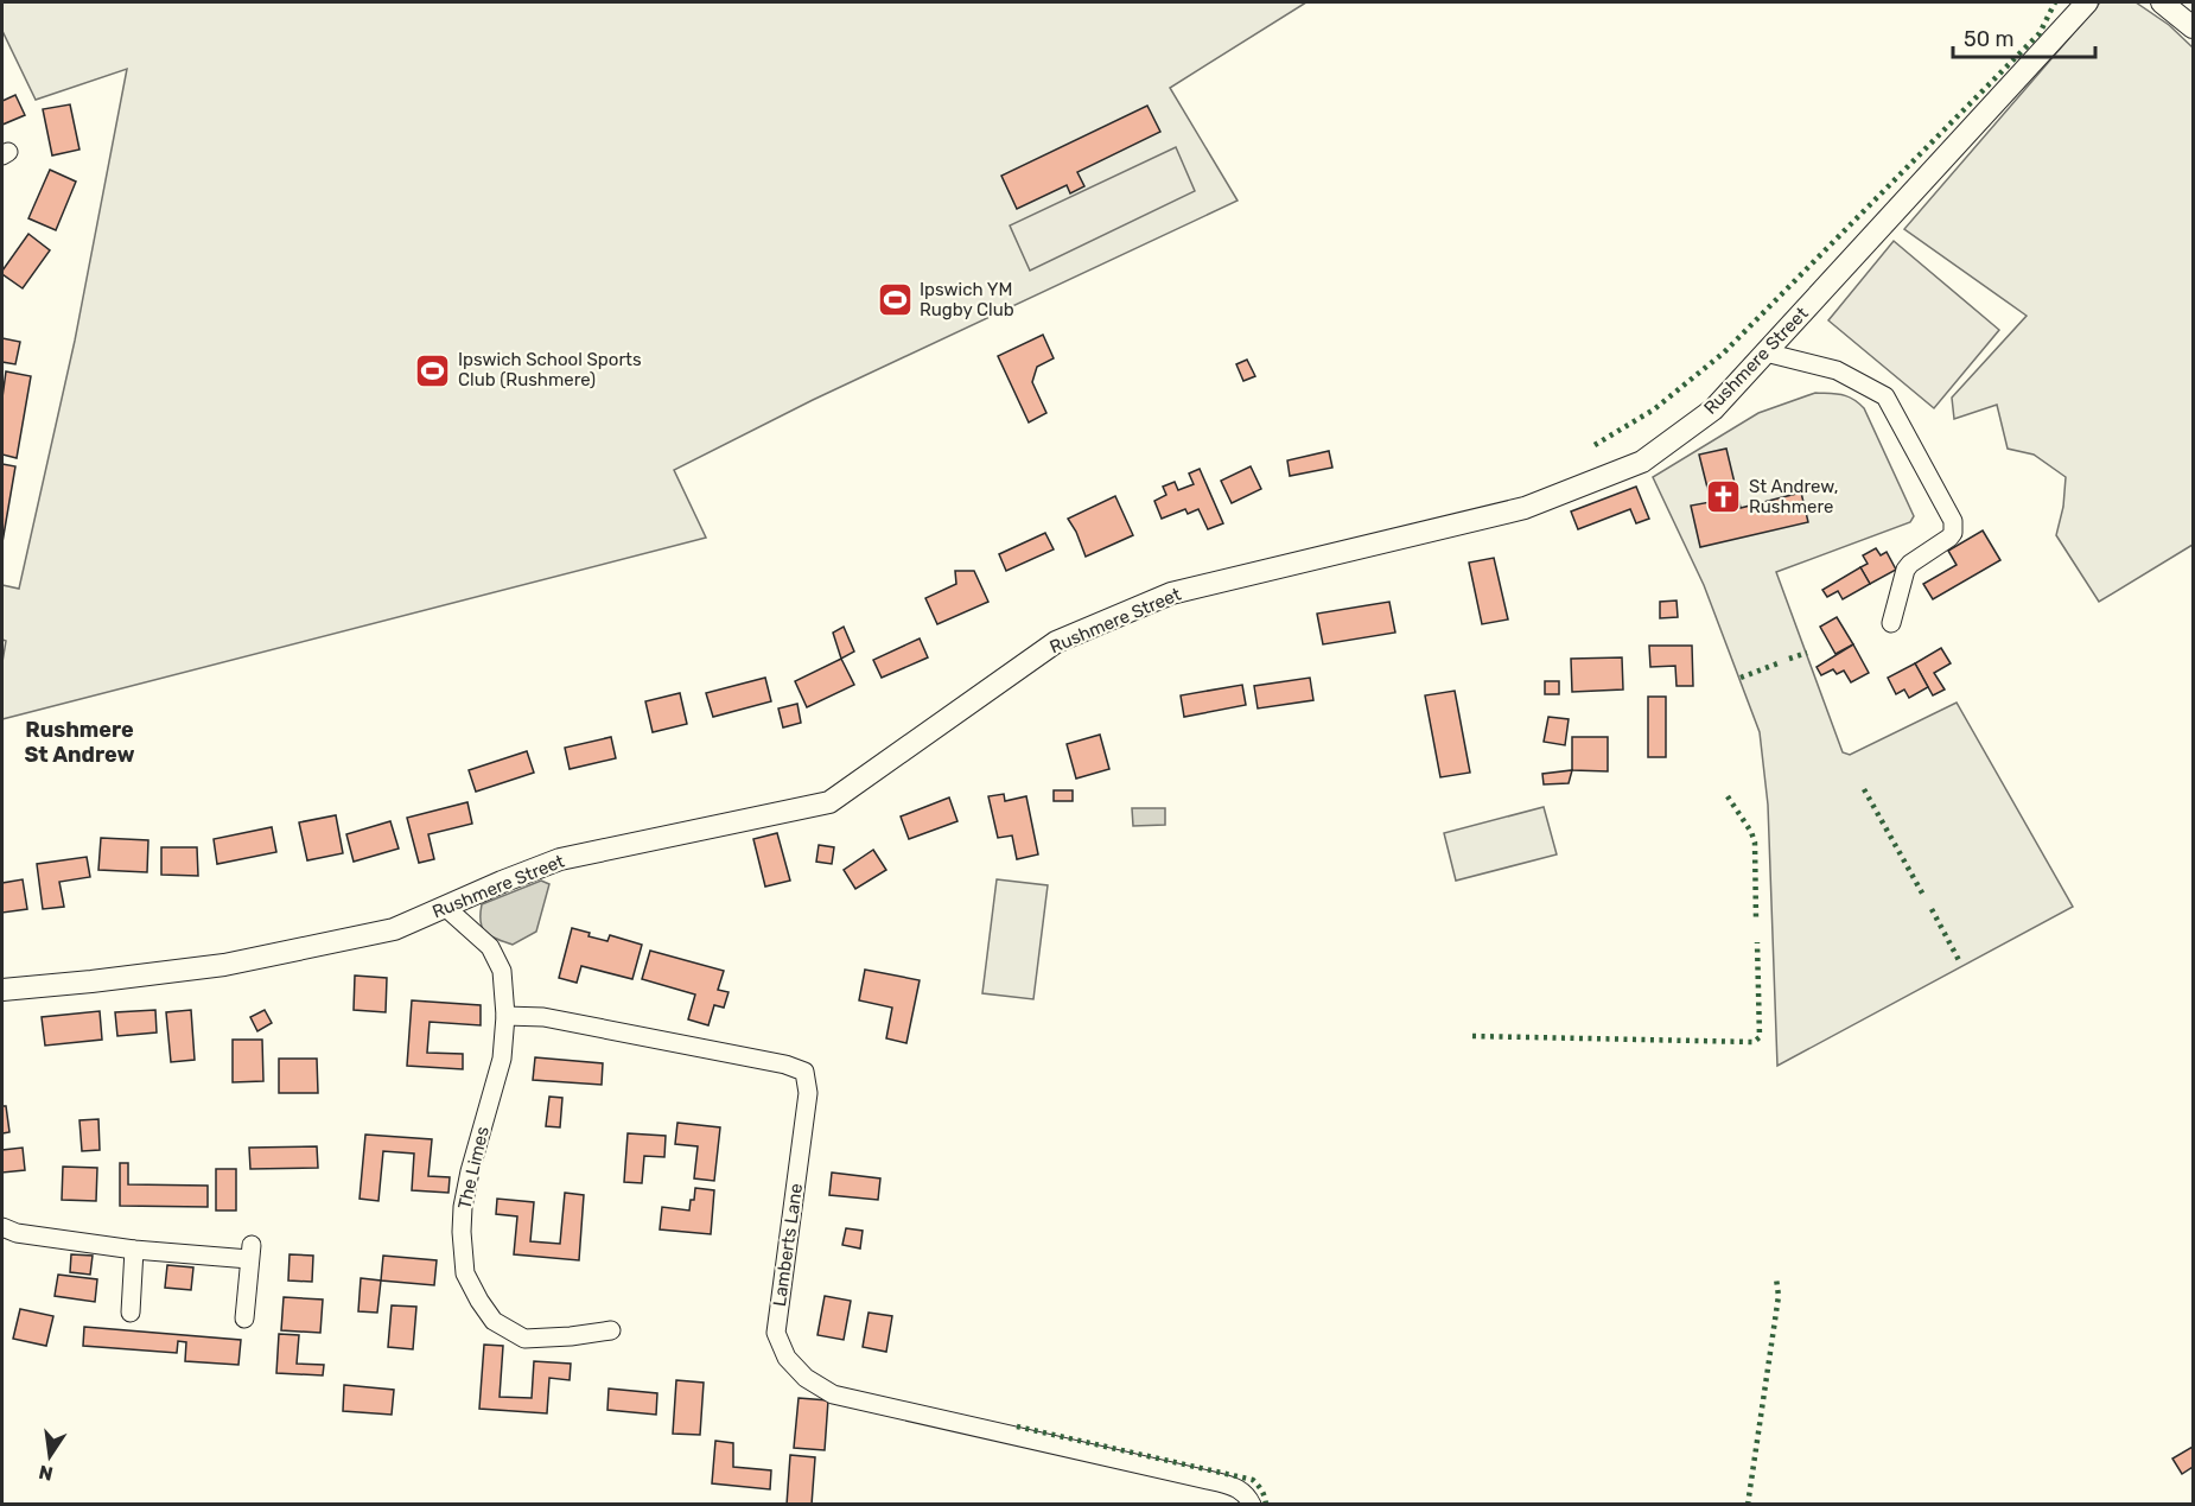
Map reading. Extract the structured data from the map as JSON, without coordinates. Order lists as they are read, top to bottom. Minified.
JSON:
{"streets":{"street":["Rushmere Street","The Limes","Lamberts Lane"]},"crossings":[["The Limes","Lamberts Lane"]],"districts":["Rushmere St Andrew"],"places":{"sports":["Ipswich YM Rugby Club","Ipswich School Sports Club (Rushmere)"],"church":["St Andrew, Rushmere"]},"scale_bar":"50 m","north":"bottom"}
